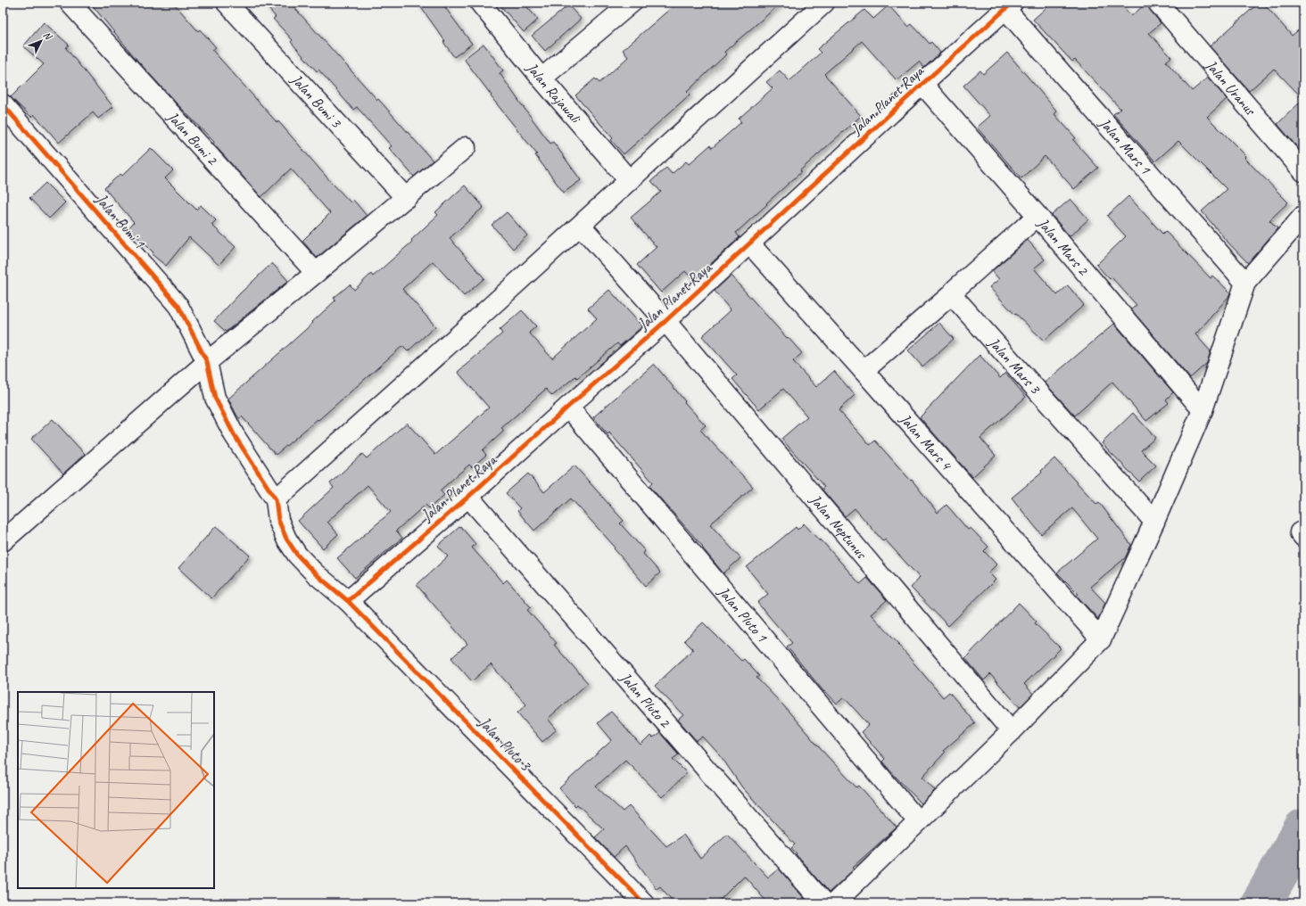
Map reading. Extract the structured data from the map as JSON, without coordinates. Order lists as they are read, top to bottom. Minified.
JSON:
{"streets":{"street":["Jalan Uranus","Jalan Rajawali","Jalan Planet Raya","Jalan Bumi 3","Jalan Bumi 2","Jalan Mars 1","Jalan Bumi 1","Jalan Mars 2","Jalan Mars 3","Jalan Mars 4","Jalan Neptunus","Jalan Pluto 1","Jalan Pluto 2","Jalan Pluto 3"]},"crossings":[["Jalan Planet Raya","Jalan Mars 1"],["Jalan Planet Raya","Jalan Mars 2"],["Jalan Planet Raya","Jalan Mars 4"],["Jalan Planet Raya","Jalan Neptunus"],["Jalan Planet Raya","Jalan Pluto 1"],["Jalan Planet Raya","Jalan Pluto 2"],["Jalan Planet Raya","Jalan Pluto 3"],["Jalan Bumi 1","Jalan Pluto 3"]],"north":"top right"}
